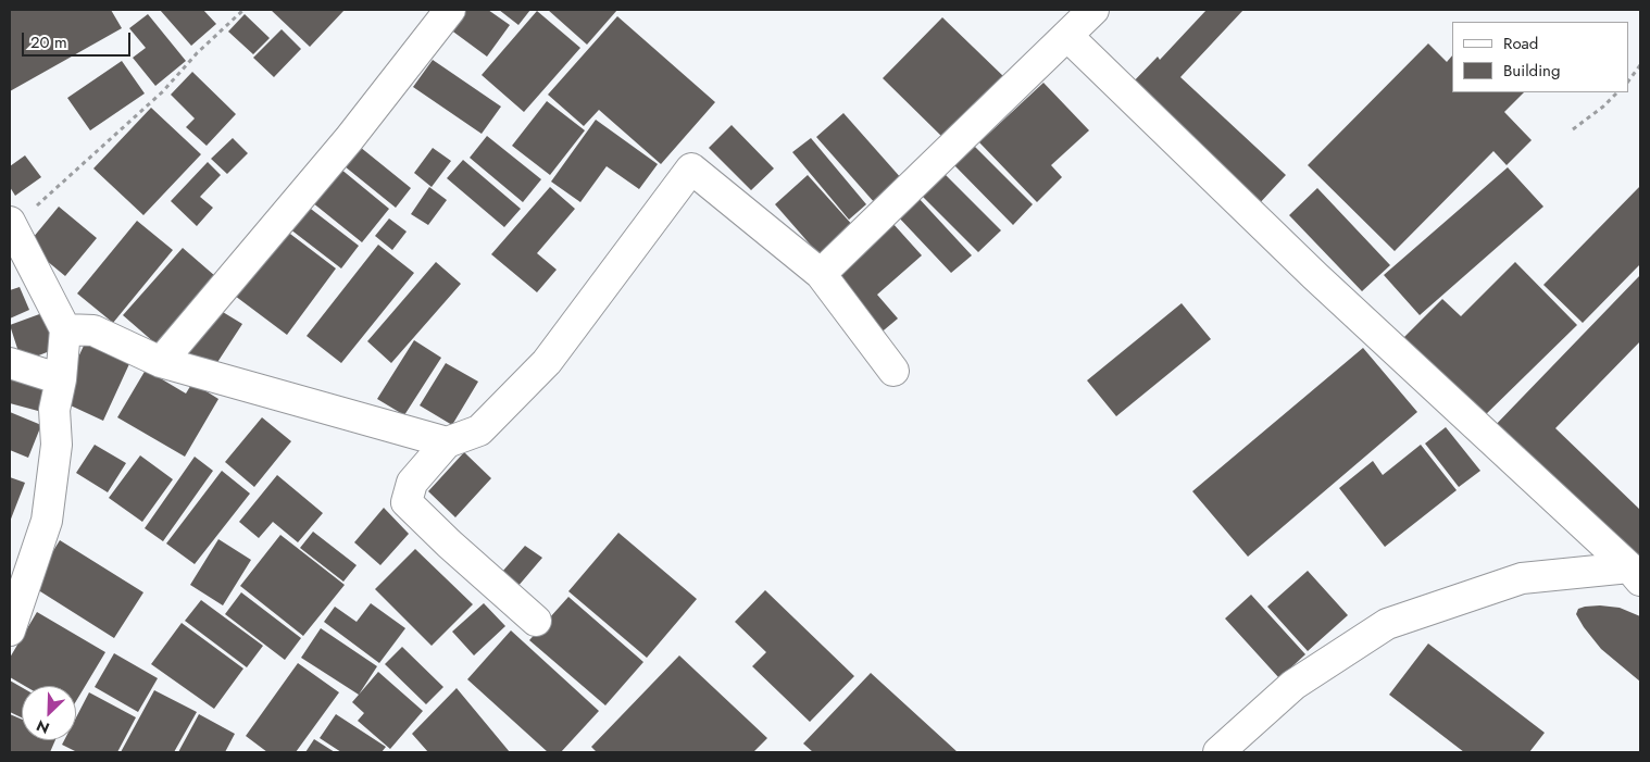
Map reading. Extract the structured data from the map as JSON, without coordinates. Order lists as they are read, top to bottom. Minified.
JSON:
{"legend":["Road","Building"],"scale_bar":"20 m","north":"bottom left"}
